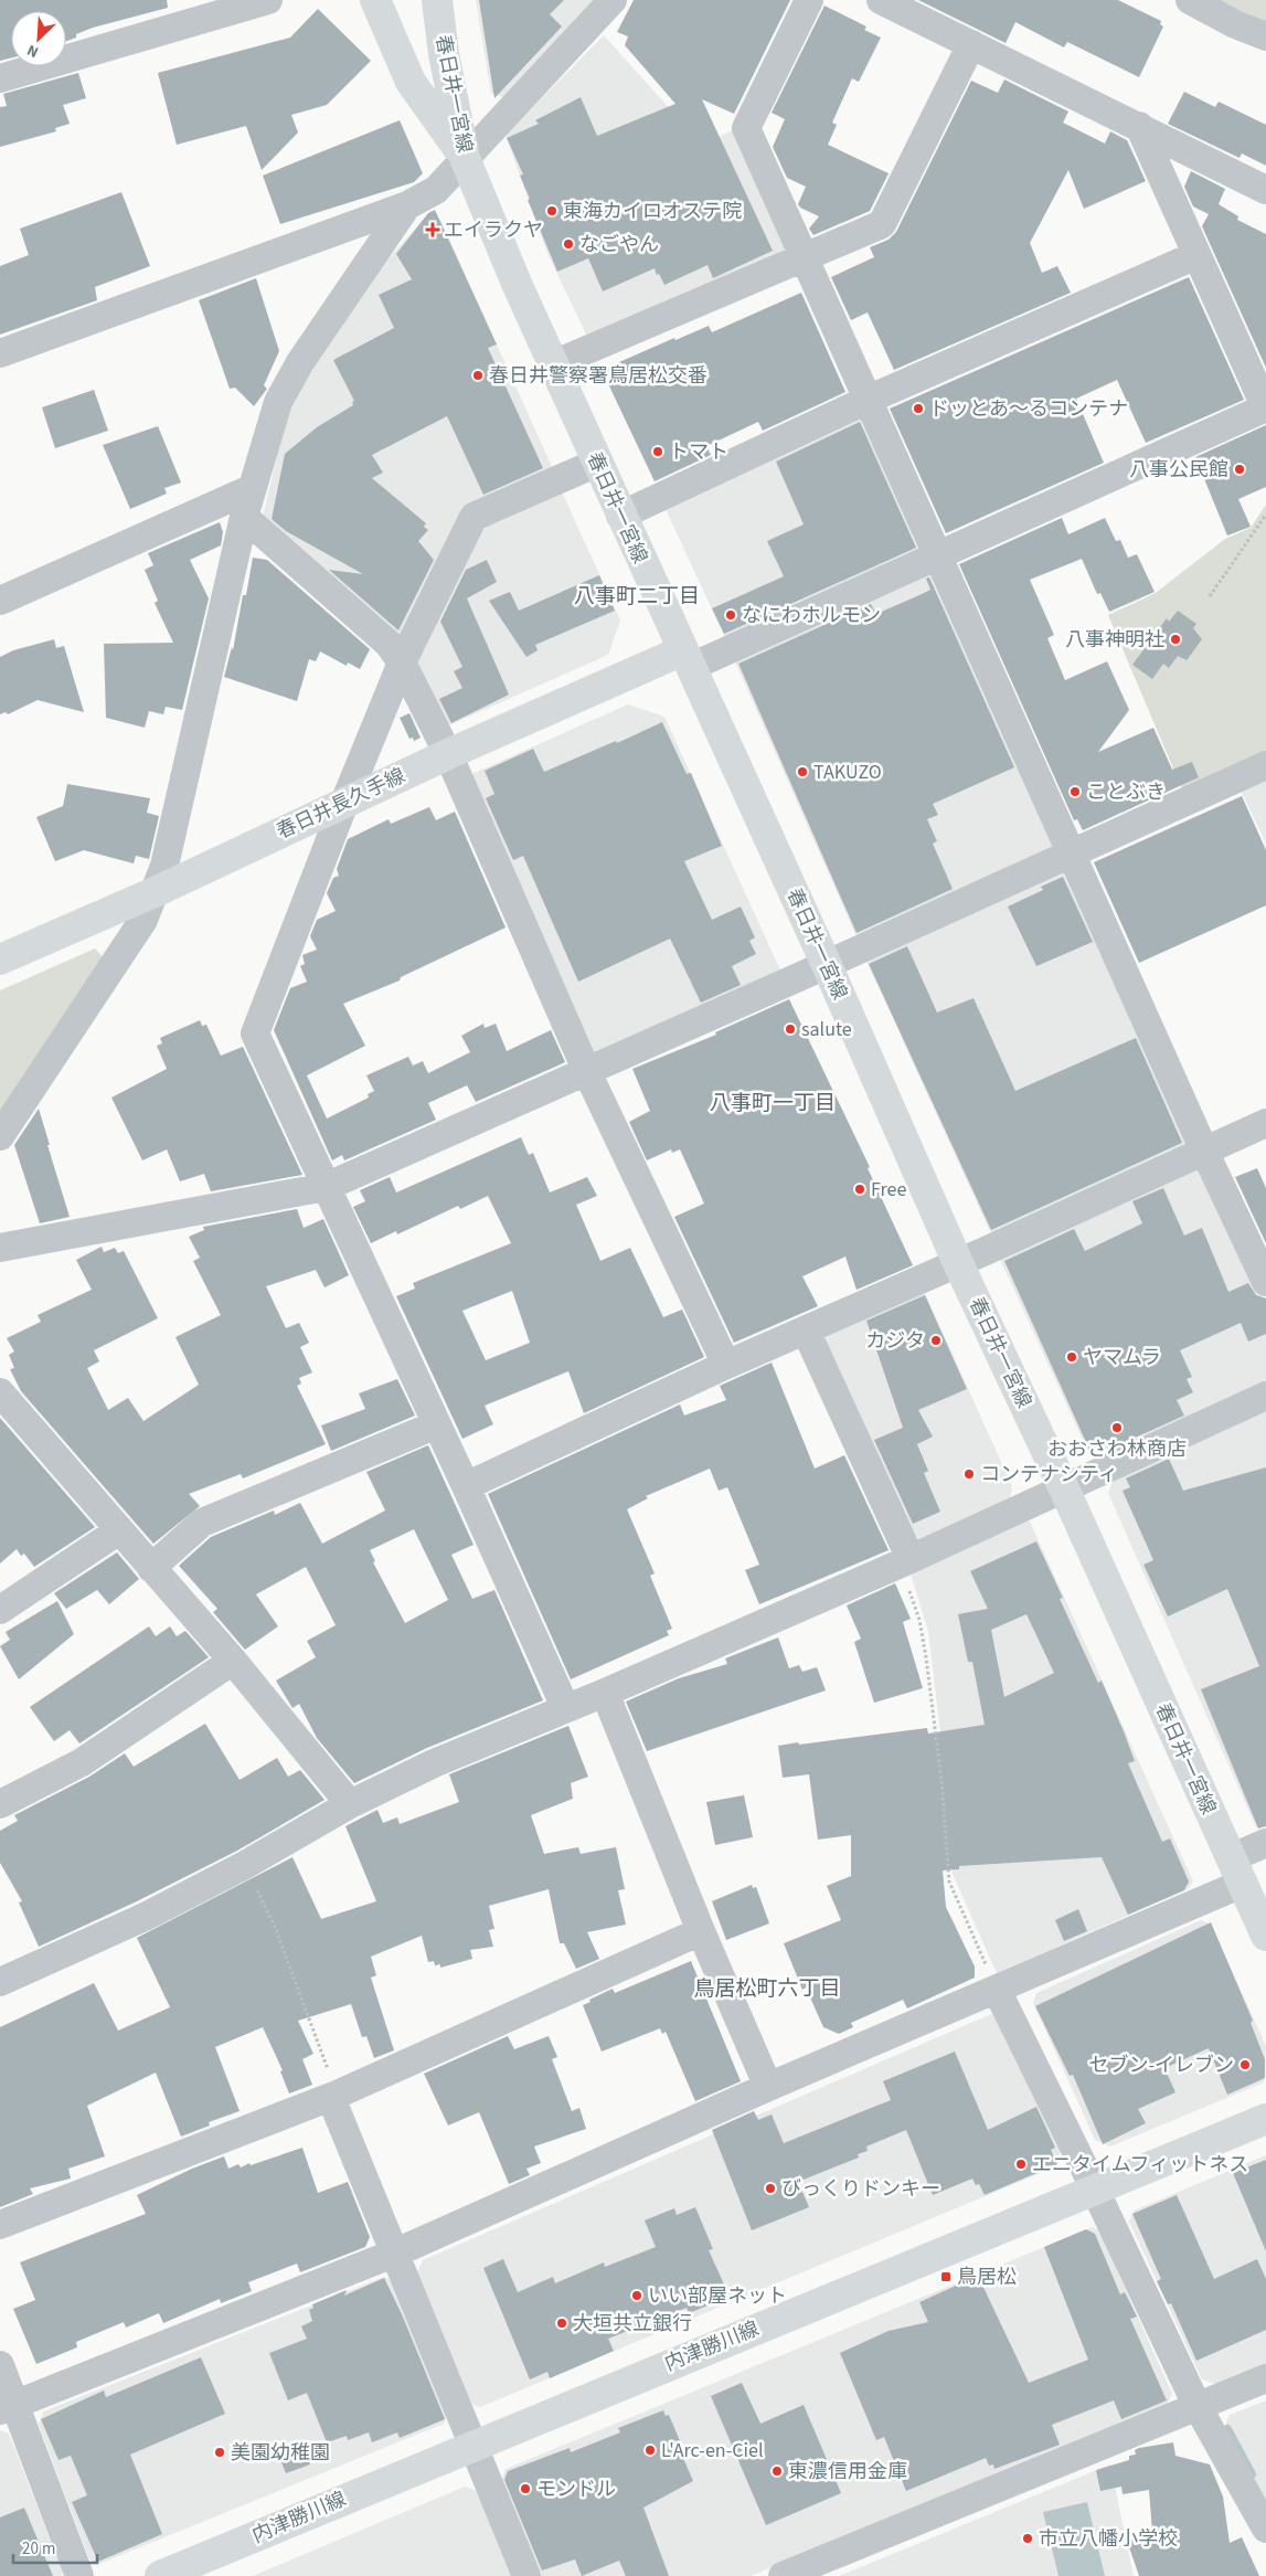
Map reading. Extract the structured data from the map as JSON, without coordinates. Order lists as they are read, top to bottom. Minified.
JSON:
{"streets":{"main road":["春日井一宮線","春日井長久手線","内津勝川線"]},"crossings":[["春日井一宮線","春日井長久手線"]],"districts":["八事町二丁目","八事町一丁目","鳥居松町六丁目"],"places":{"other":["東海カイロオステ院","なごやん","春日井警察署鳥居松交番","ドッとあ〜るコンテナ","トマト","八事公民館","なにわホルモン","八事神明社","TAKUZO","ことぶき","salute","Free","カジタ","ヤマムラ","おおさわ林商店","コンテナシティ","セブン-イレブン","エニタイムフィットネス","びっくりドンキー","いい部屋ネット","大垣共立銀行","L'Arc-en-Ciel","美園幼稚園","東濃信用金庫","モンドル","市立八幡小学校"],"health":["エイラクヤ"],"transit":["鳥居松"]},"scale_bar":"20 m","north":"bottom left"}
